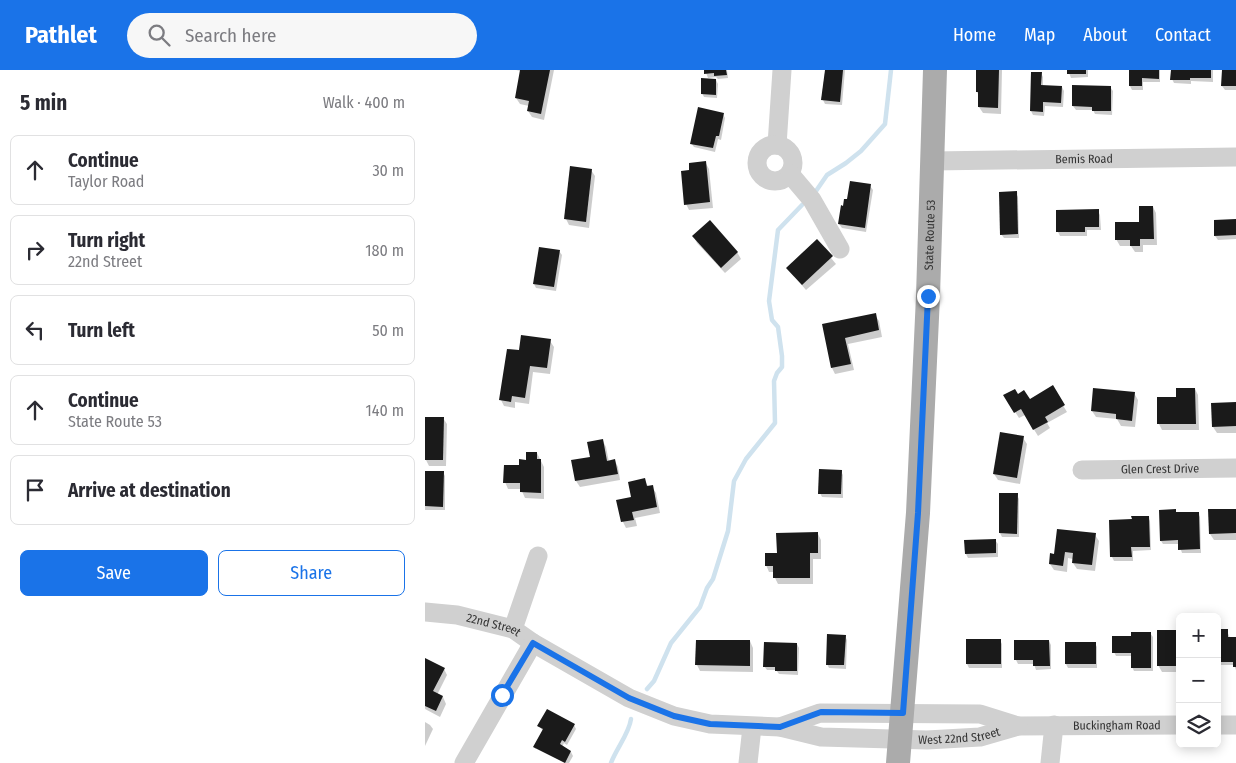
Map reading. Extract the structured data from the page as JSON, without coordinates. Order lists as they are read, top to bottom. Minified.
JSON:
{"streets":{"main road":["State Route 53"],"street":["Bemis Road","Glen Crest Drive","22nd Street","Buckingham Road","West 22nd Street"]},"crossings":[["Bemis Road","State Route 53"],["State Route 53","22nd Street"],["State Route 53","West 22nd Street"],["22nd Street","West 22nd Street"],["Buckingham Road","West 22nd Street"]],"page":{"header":"Pathlet","search":"Search here","nav":["Home","Map","About","Contact"],"heading":["5 min","Walk · 400 m"],"list":[["Continue","Taylor Road","30 m"],["Turn right","22nd Street","180 m"],["Turn left","50 m"],["Continue","State Route 53","140 m"],"Arrive at destination"],"buttons":["Save","Share"],"map_buttons":["+","−"]}}
